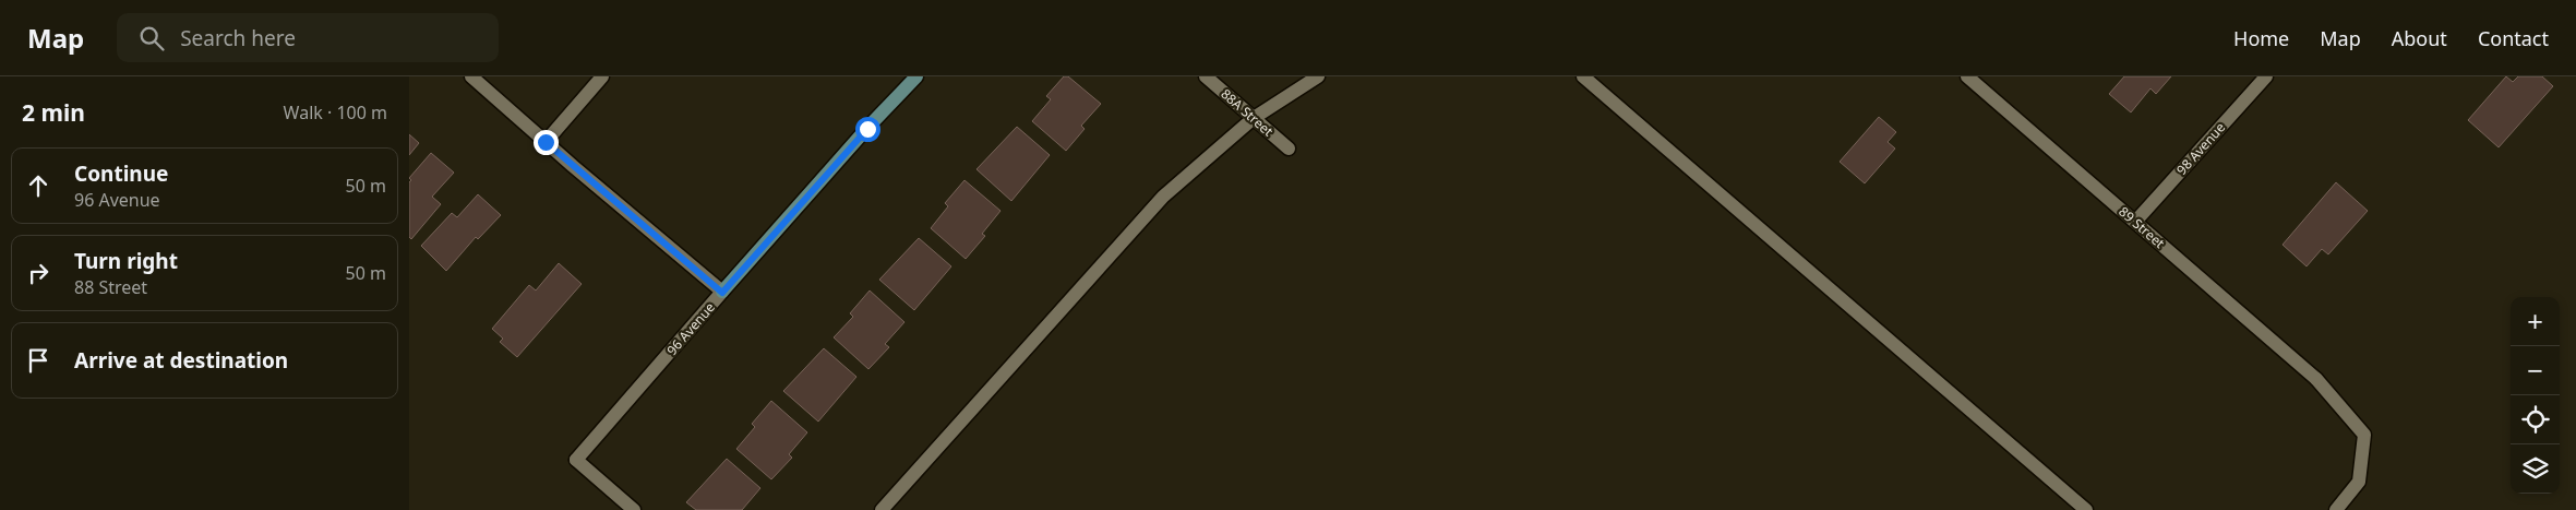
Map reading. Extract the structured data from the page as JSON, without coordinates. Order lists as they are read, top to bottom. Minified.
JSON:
{"streets":{"street":["88A Street","98 Avenue","89 Street","96 Avenue"]},"crossings":[["98 Avenue","89 Street"]],"page":{"header":"Map","search":"Search here","nav":["Home","Map","About","Contact"],"heading":["2 min","Walk · 100 m"],"list":[["Continue","96 Avenue","50 m"],["Turn right","88 Street","50 m"],"Arrive at destination"],"map_buttons":["+","−"]}}
